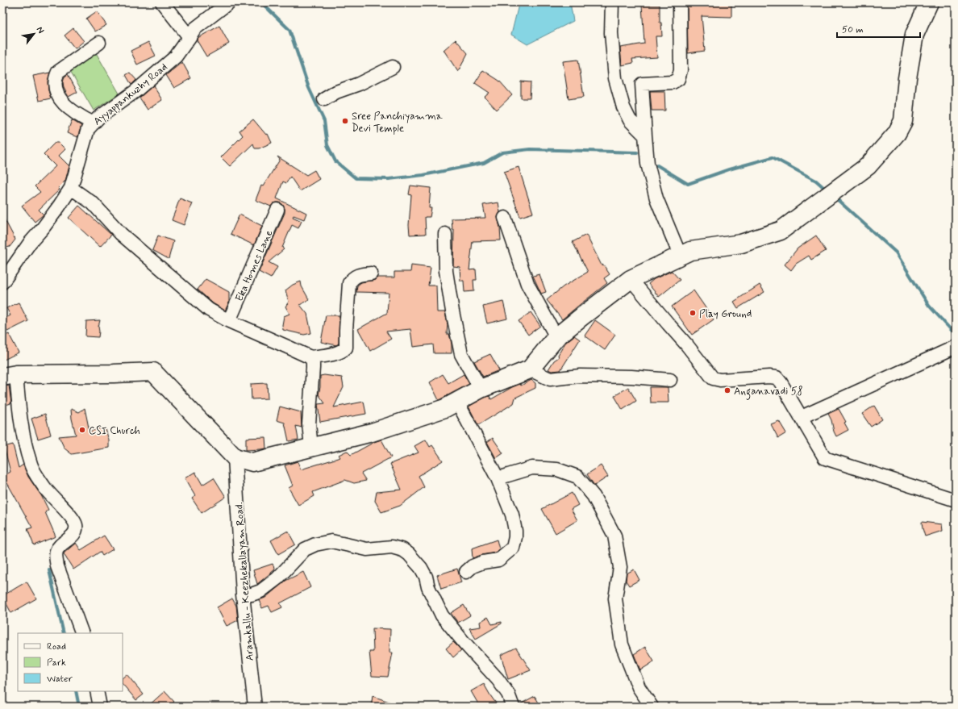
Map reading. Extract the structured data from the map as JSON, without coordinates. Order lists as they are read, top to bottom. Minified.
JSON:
{"streets":{"street":["Ayyappankuzhy Road","Eka Homes Lane","Aramkallu - Keezhekallayam Road."]},"places":["Sree Panchiyamma Devi Temple","Play Ground","Anganavadi 58","CSI Church"],"legend":["Road","Park","Water"],"scale_bar":"50 m","north":"top right"}
